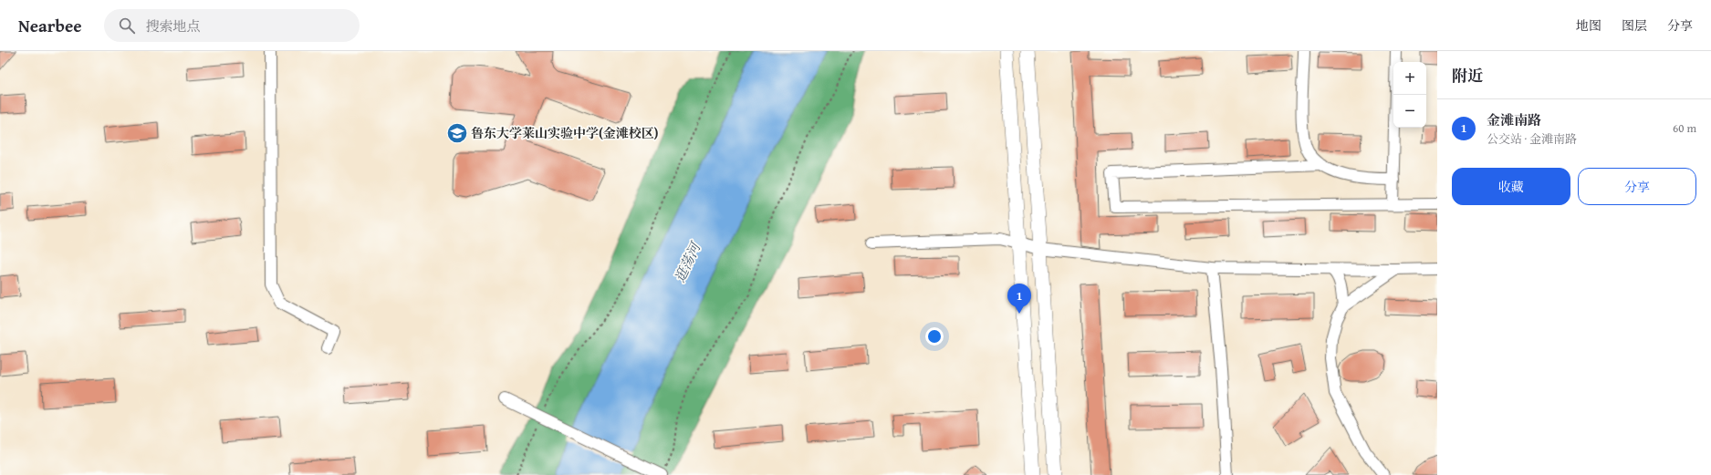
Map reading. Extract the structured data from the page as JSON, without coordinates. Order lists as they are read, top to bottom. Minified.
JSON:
{"water":["逛荡河"],"places":{"school or university":["鲁东大学莱山实验中学(金滩校区)"]},"page":{"header":"Nearbee","search":"搜索地点","nav":["地图","图层","分享"],"heading":"附近","map_buttons":["+","−"],"list":[{"mark":"1","name":"金滩南路","note":"公交站 · 金滩南路","value":"60 m"}],"buttons":["收藏","分享"],"pins":"1"}}
